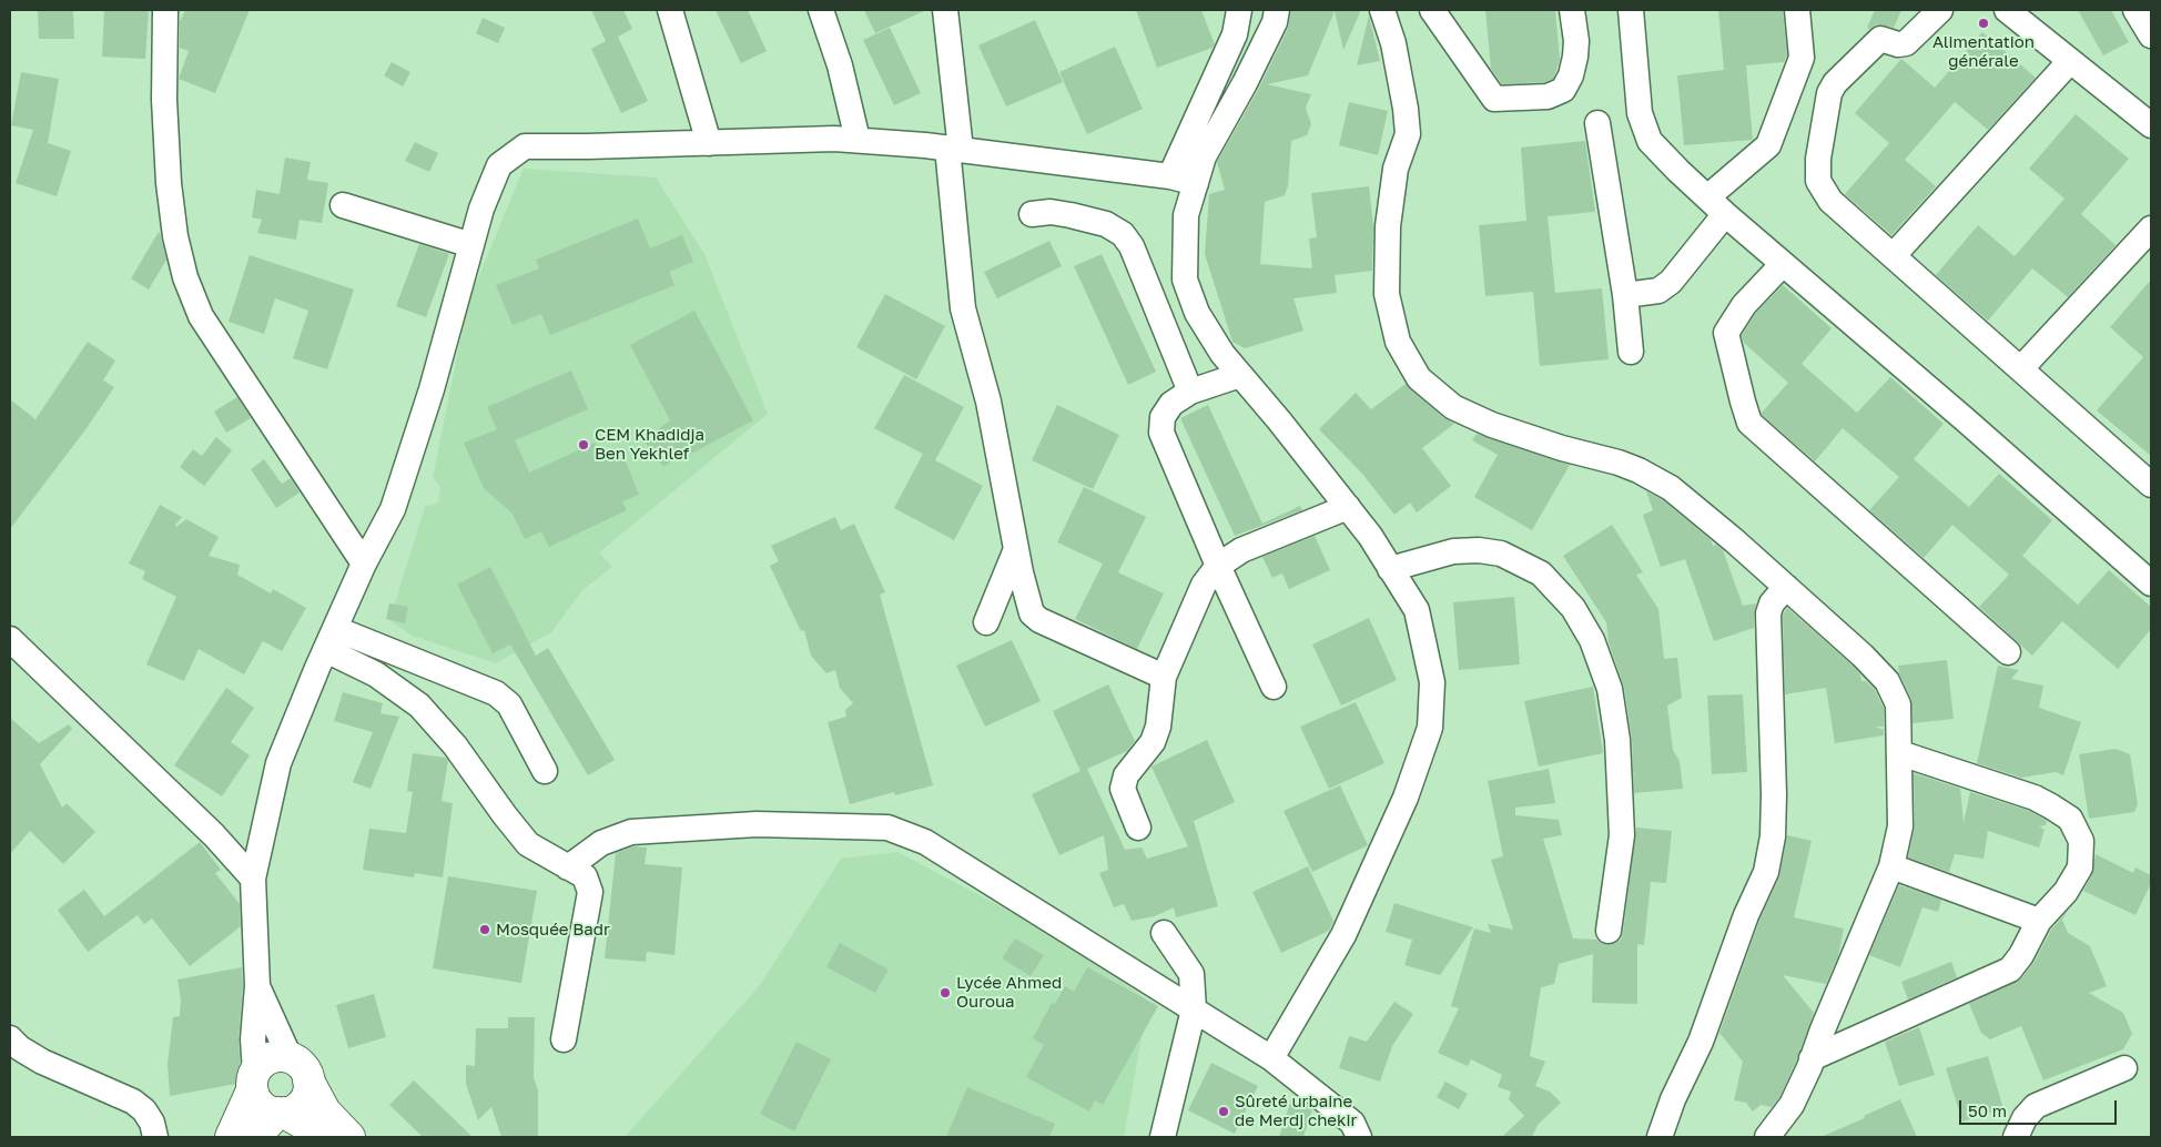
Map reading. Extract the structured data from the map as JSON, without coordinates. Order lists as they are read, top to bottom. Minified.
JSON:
{"places":["Alimentation générale","CEM Khadidja Ben Yekhlef","Mosquée Badr","Lycée Ahmed Ouroua","Sûreté urbaine de Merdj chekir"],"scale_bar":"50 m"}
